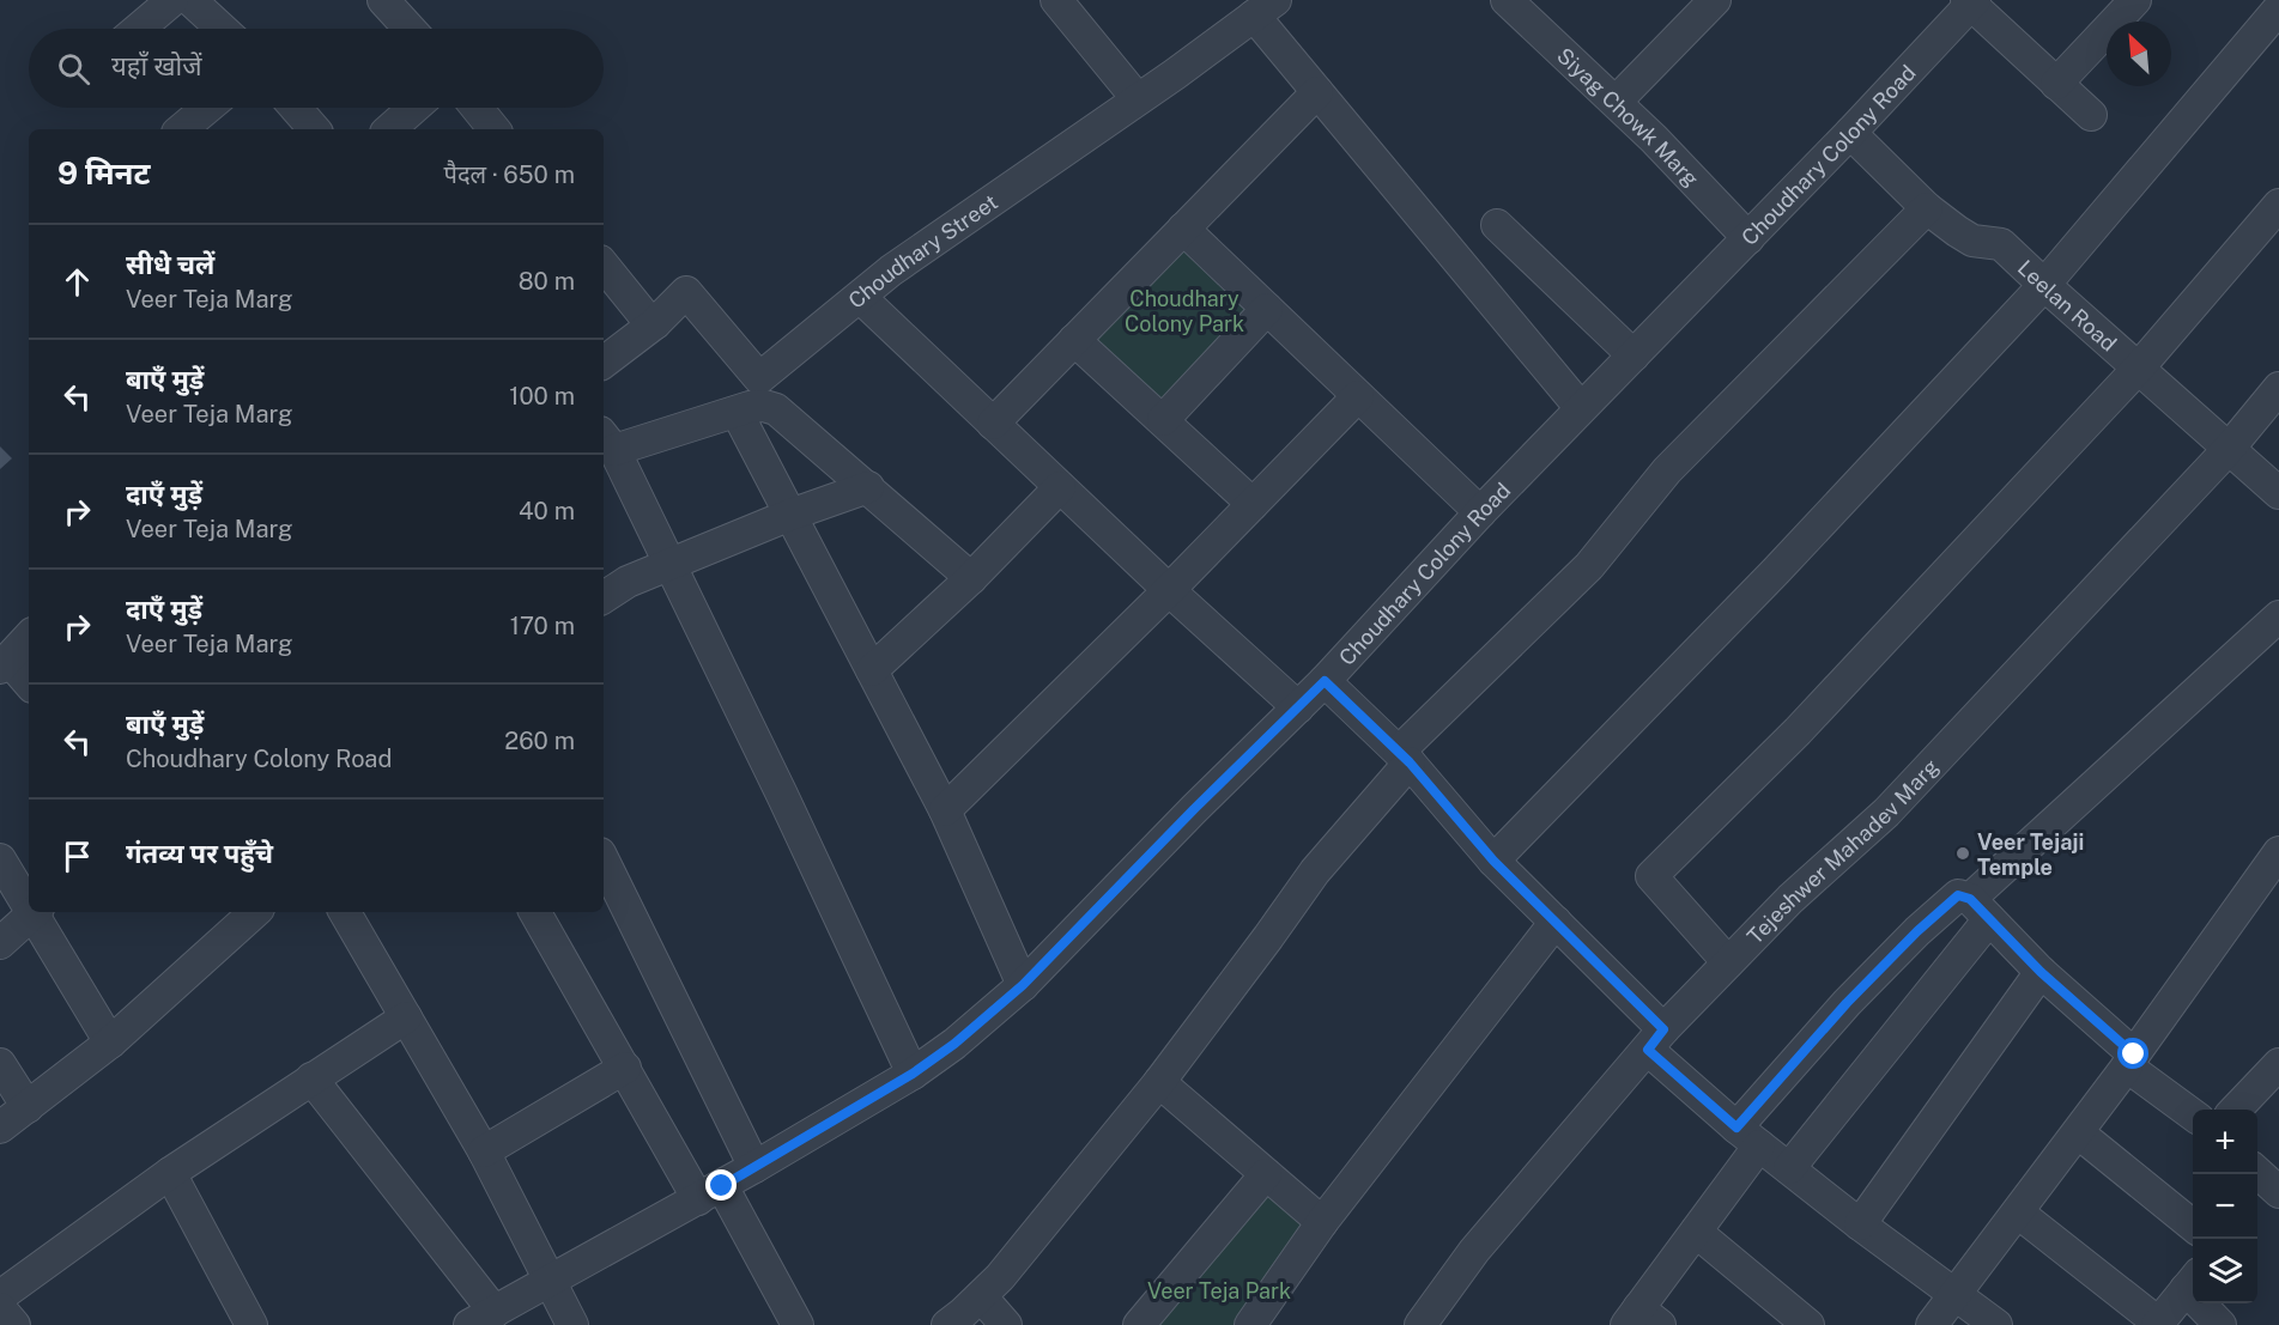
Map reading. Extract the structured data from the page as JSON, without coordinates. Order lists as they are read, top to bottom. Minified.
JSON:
{"streets":{"street":["Siyag Chowk Marg","Choudhary Colony Road","Choudhary Street","Leelan Road","Tejeshwer Mahadev Marg"]},"crossings":[["Siyag Chowk Marg","Choudhary Colony Road"],["Choudhary Colony Road","Leelan Road"],["Leelan Road","Tejeshwer Mahadev Marg"]],"parks":["Choudhary Colony Park","Veer Teja Park"],"places":["Veer Tejaji Temple"],"north":"top left","page":{"search":"यहाँ खोजें","heading":["9 मिनट","पैदल · 650 m"],"list":[["सीधे चलें","Veer Teja Marg","80 m"],["बाएँ मुड़ें","Veer Teja Marg","100 m"],["दाएँ मुड़ें","Veer Teja Marg","40 m"],["दाएँ मुड़ें","Veer Teja Marg","170 m"],["बाएँ मुड़ें","Choudhary Colony Road","260 m"],"गंतव्य पर पहुँचे"],"map_buttons":["+","−"]}}
